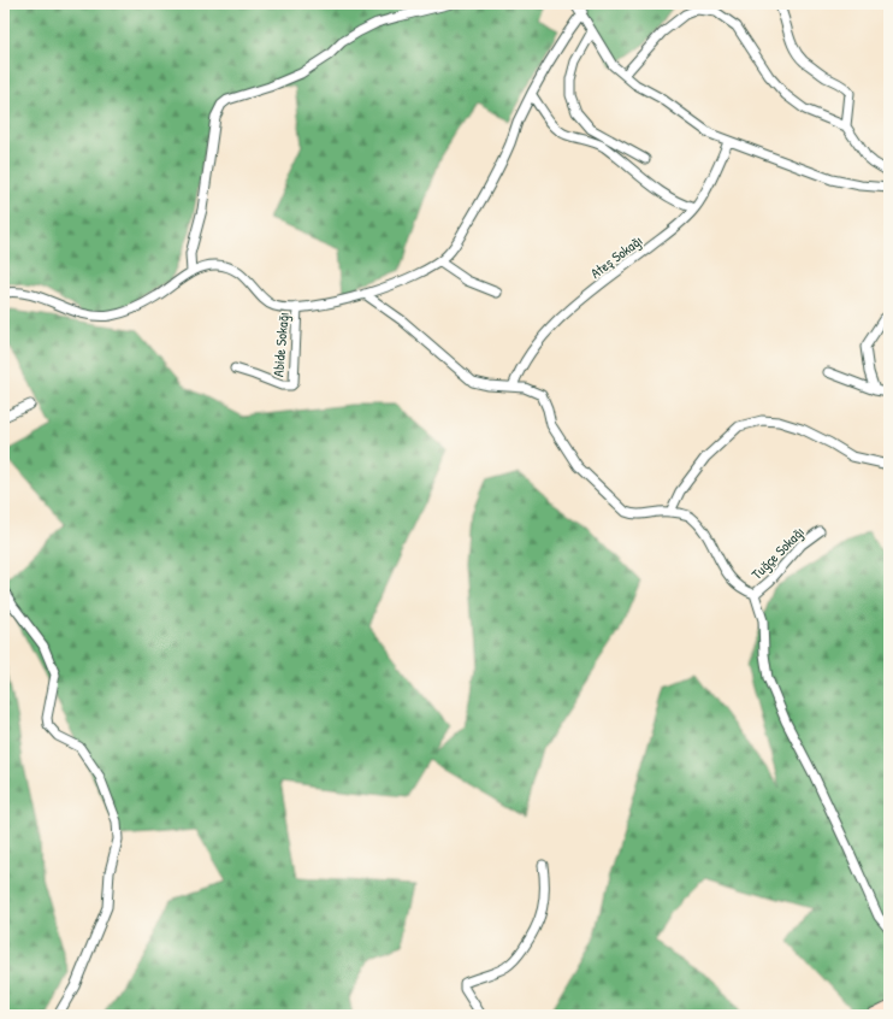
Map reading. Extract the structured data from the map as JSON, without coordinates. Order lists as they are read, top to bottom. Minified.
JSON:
{"streets":{"street":["Ateş Sokağı","Abide Sokağı","Tuğçe Sokağı"]}}
